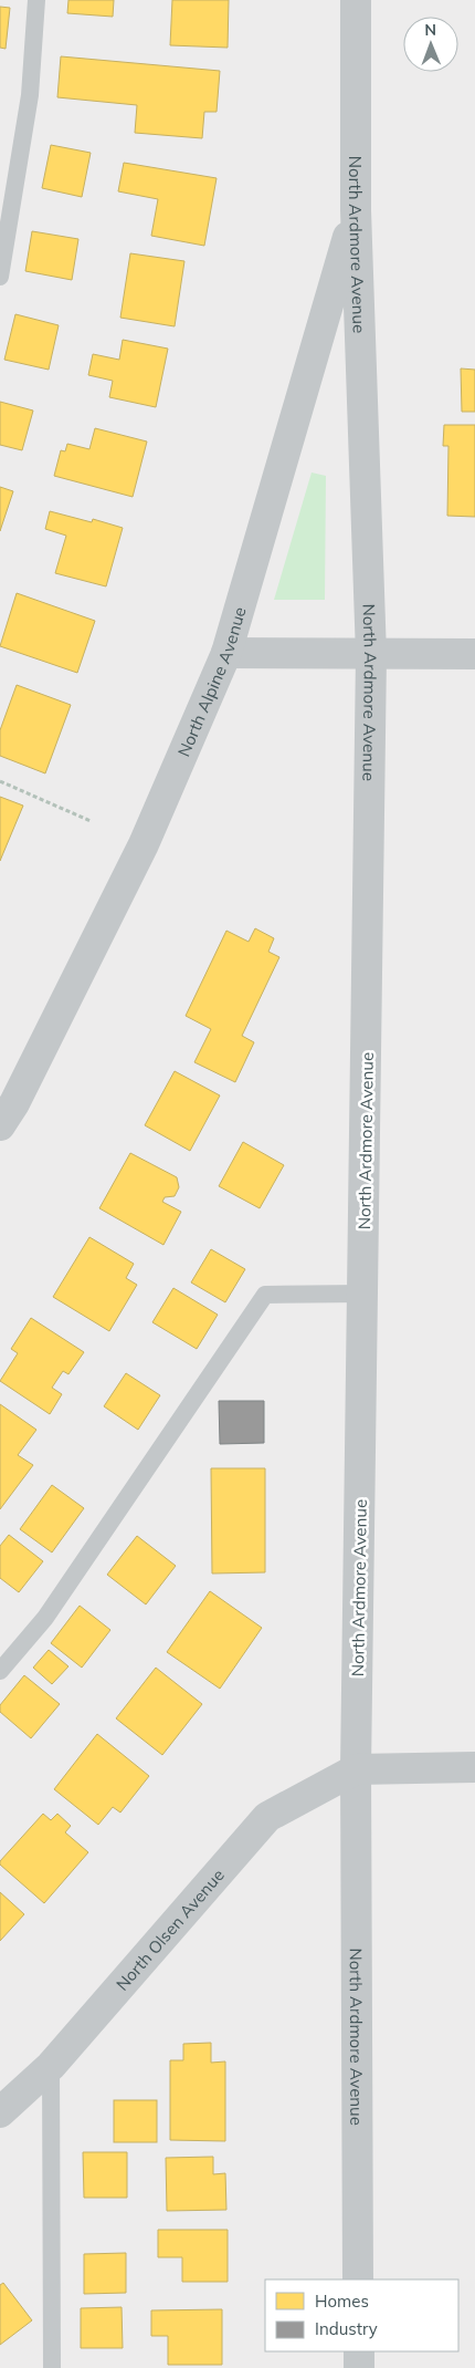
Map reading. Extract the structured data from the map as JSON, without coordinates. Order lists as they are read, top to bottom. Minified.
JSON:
{"streets":{"street":["North Ardmore Avenue","North Alpine Avenue","North Olsen Avenue"]},"crossings":[["North Ardmore Avenue","North Alpine Avenue"],["North Ardmore Avenue","North Olsen Avenue"]],"legend":["Homes","Industry"],"north":"top"}
